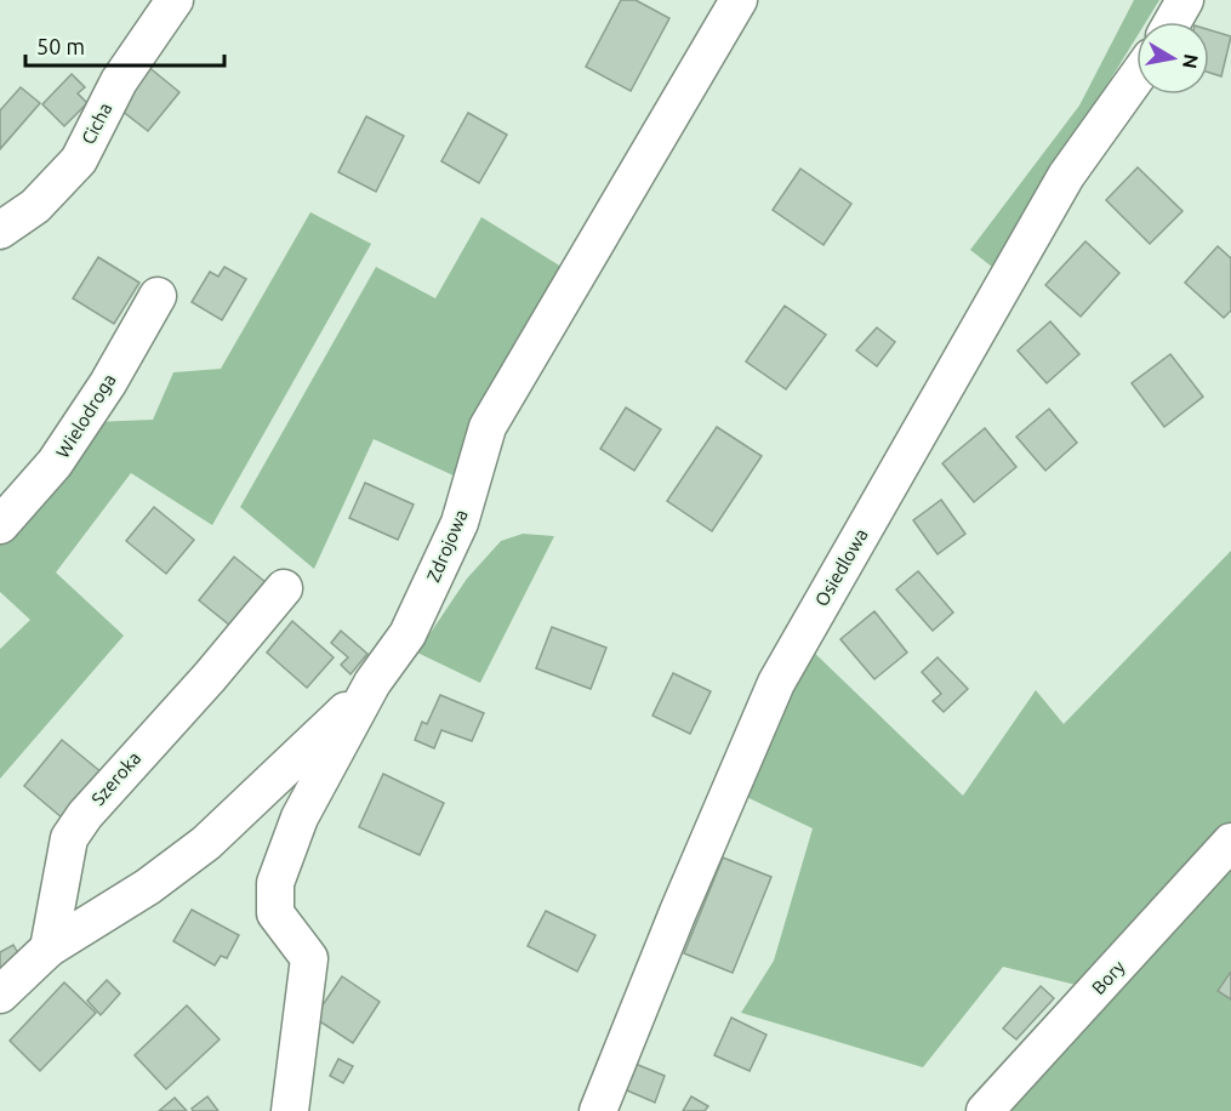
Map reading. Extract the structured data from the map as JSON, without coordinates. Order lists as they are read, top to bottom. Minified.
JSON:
{"streets":{"street":["Cicha","Wielodroga","Zdrojowa","Osiedlowa","Szeroka","Bory"]},"scale_bar":"50 m","north":"right"}
